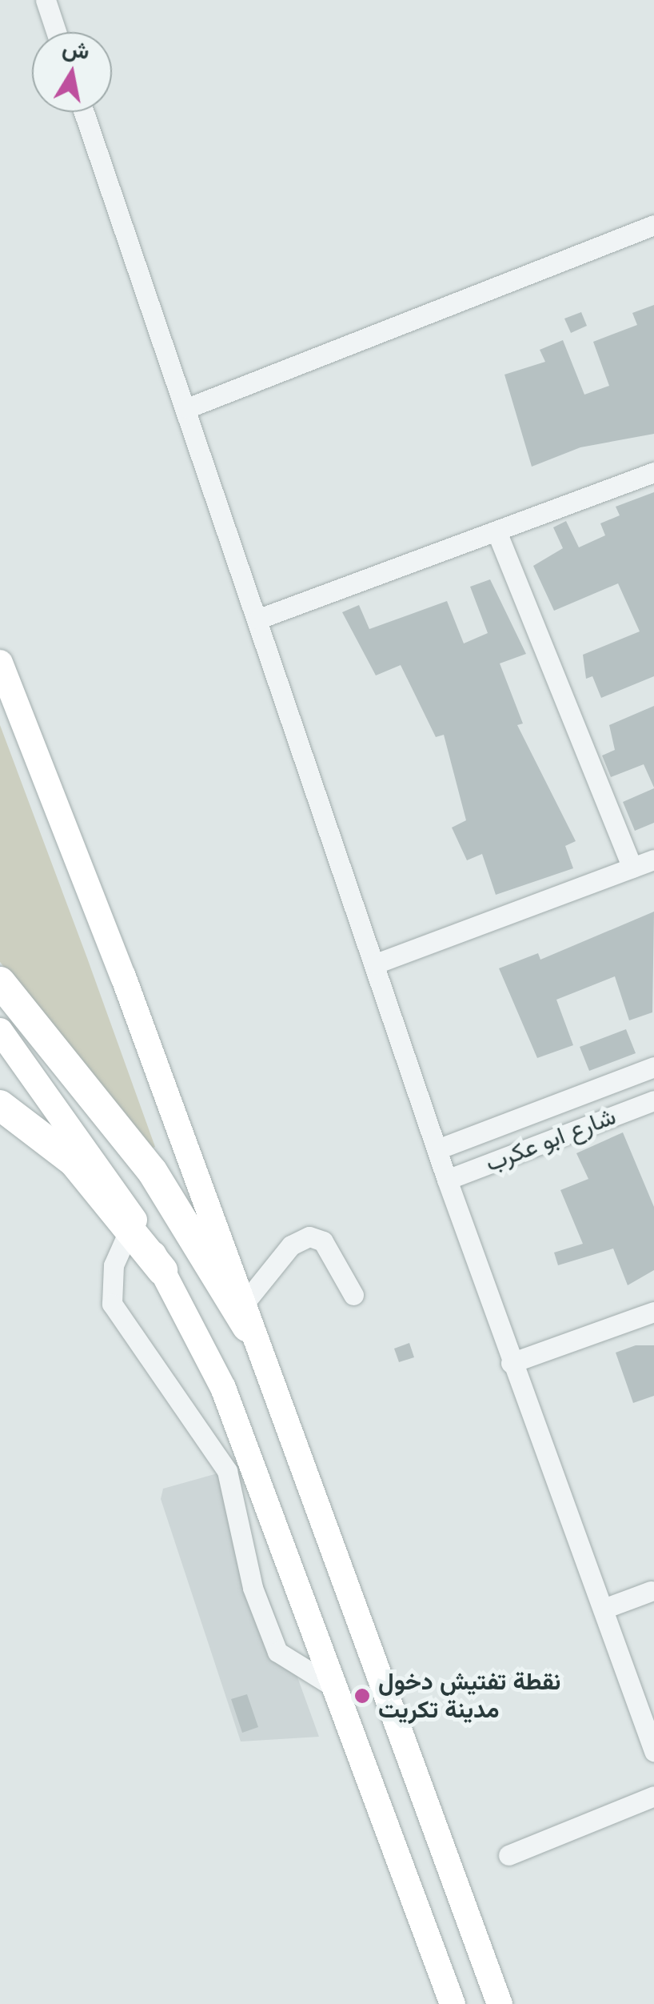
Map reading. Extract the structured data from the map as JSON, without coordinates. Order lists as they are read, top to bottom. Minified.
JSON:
{"streets":{"street":["شارع ابو عكرب"]},"places":["نقطة تفتيش دخول مدينة تكريت"],"north":"top"}
